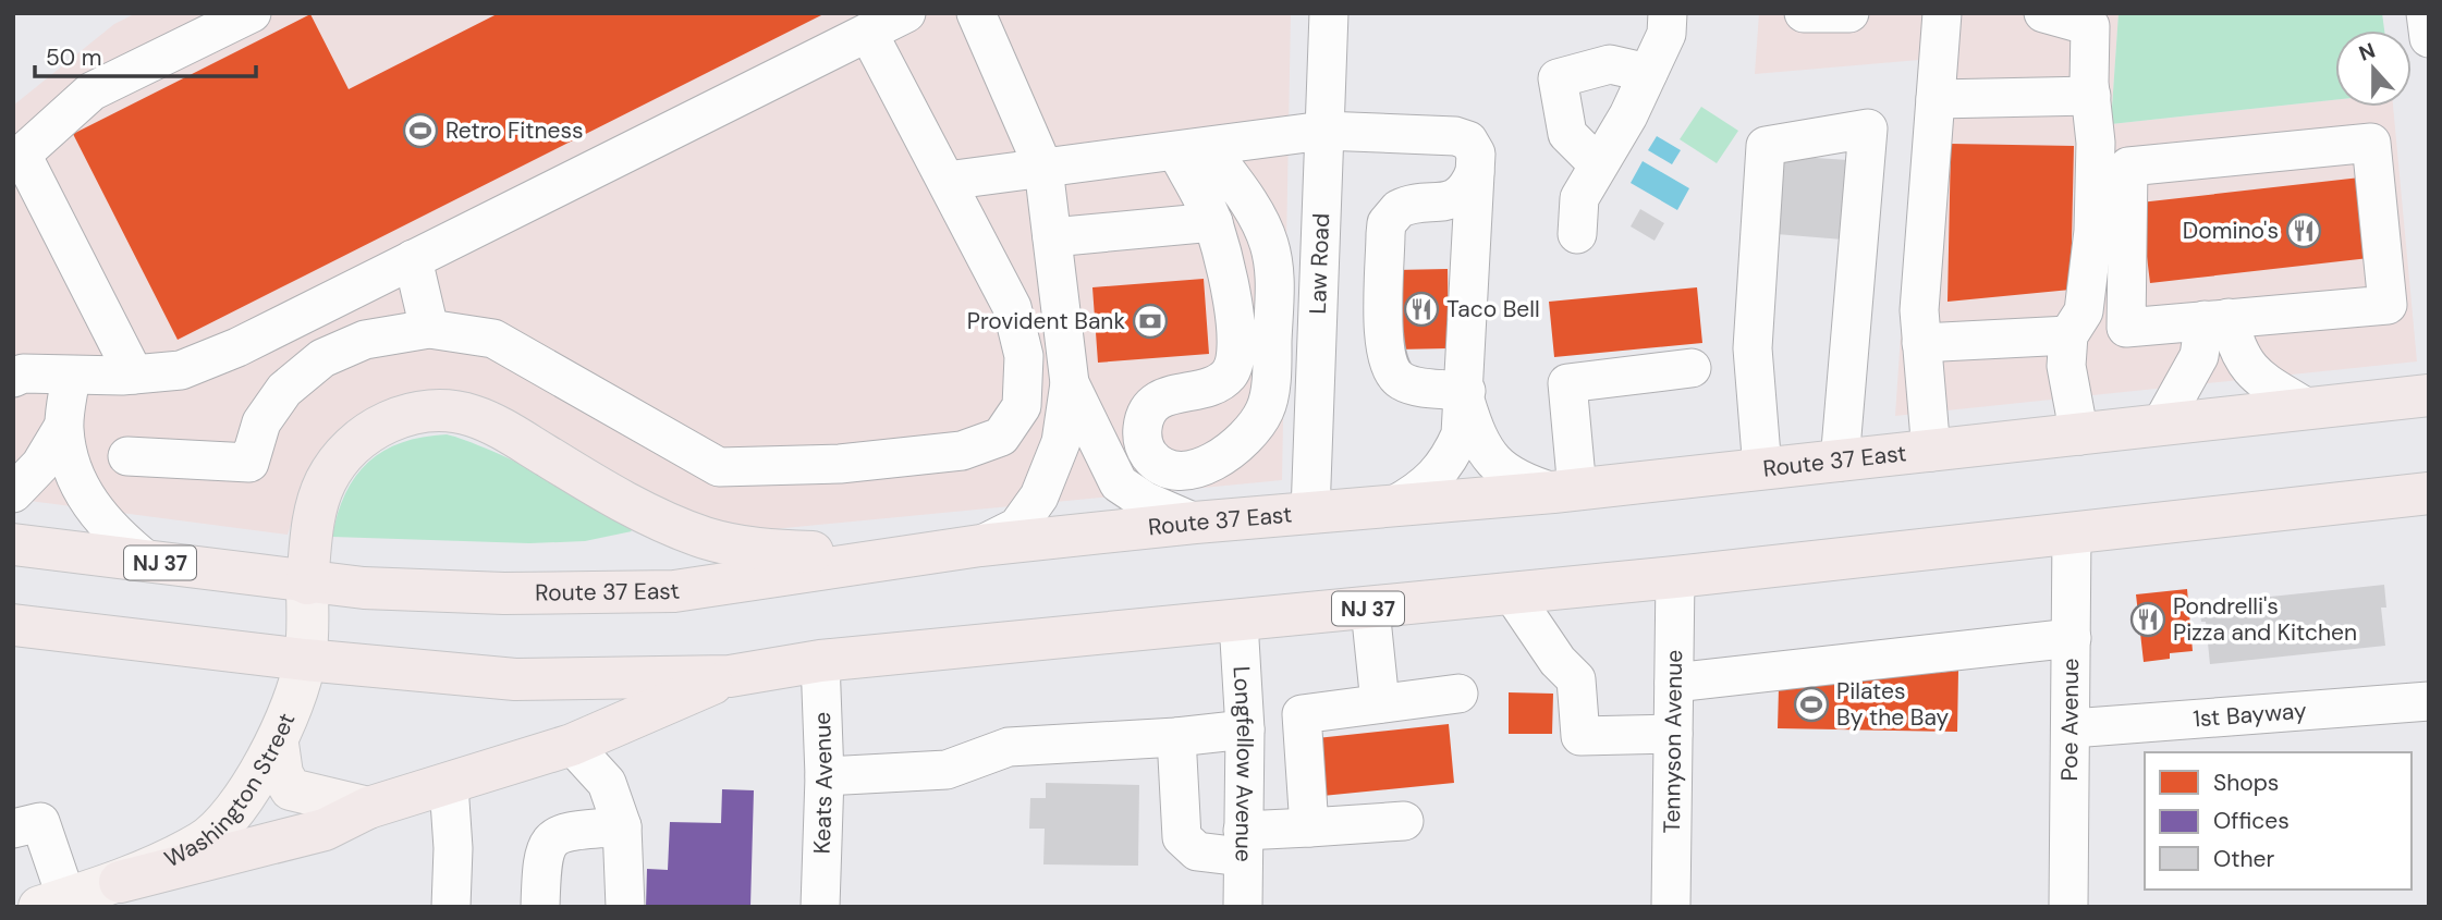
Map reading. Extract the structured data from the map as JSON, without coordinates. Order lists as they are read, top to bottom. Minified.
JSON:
{"streets":{"highway":["Route 37 East","NJ 37"],"main road":["Washington Street"],"street":["Law Road","1st Bayway","Poe Avenue","Tennyson Avenue","Longfellow Avenue","Keats Avenue"]},"crossings":[["Law Road","Route 37 East"],["Route 37 East","Washington Street"],["NJ 37","Poe Avenue"],["NJ 37","Tennyson Avenue"],["NJ 37","Longfellow Avenue"],["NJ 37","Keats Avenue"],["NJ 37","Washington Street"],["1st Bayway","Poe Avenue"]],"places":{"sports":["Retro Fitness","Pilates By the Bay"],"restaurant":["Domino's","Taco Bell","Pondrelli's Pizza and Kitchen"],"bank":["Provident Bank"]},"legend":["Shops","Offices","Other"],"scale_bar":"50 m","north":"top"}
